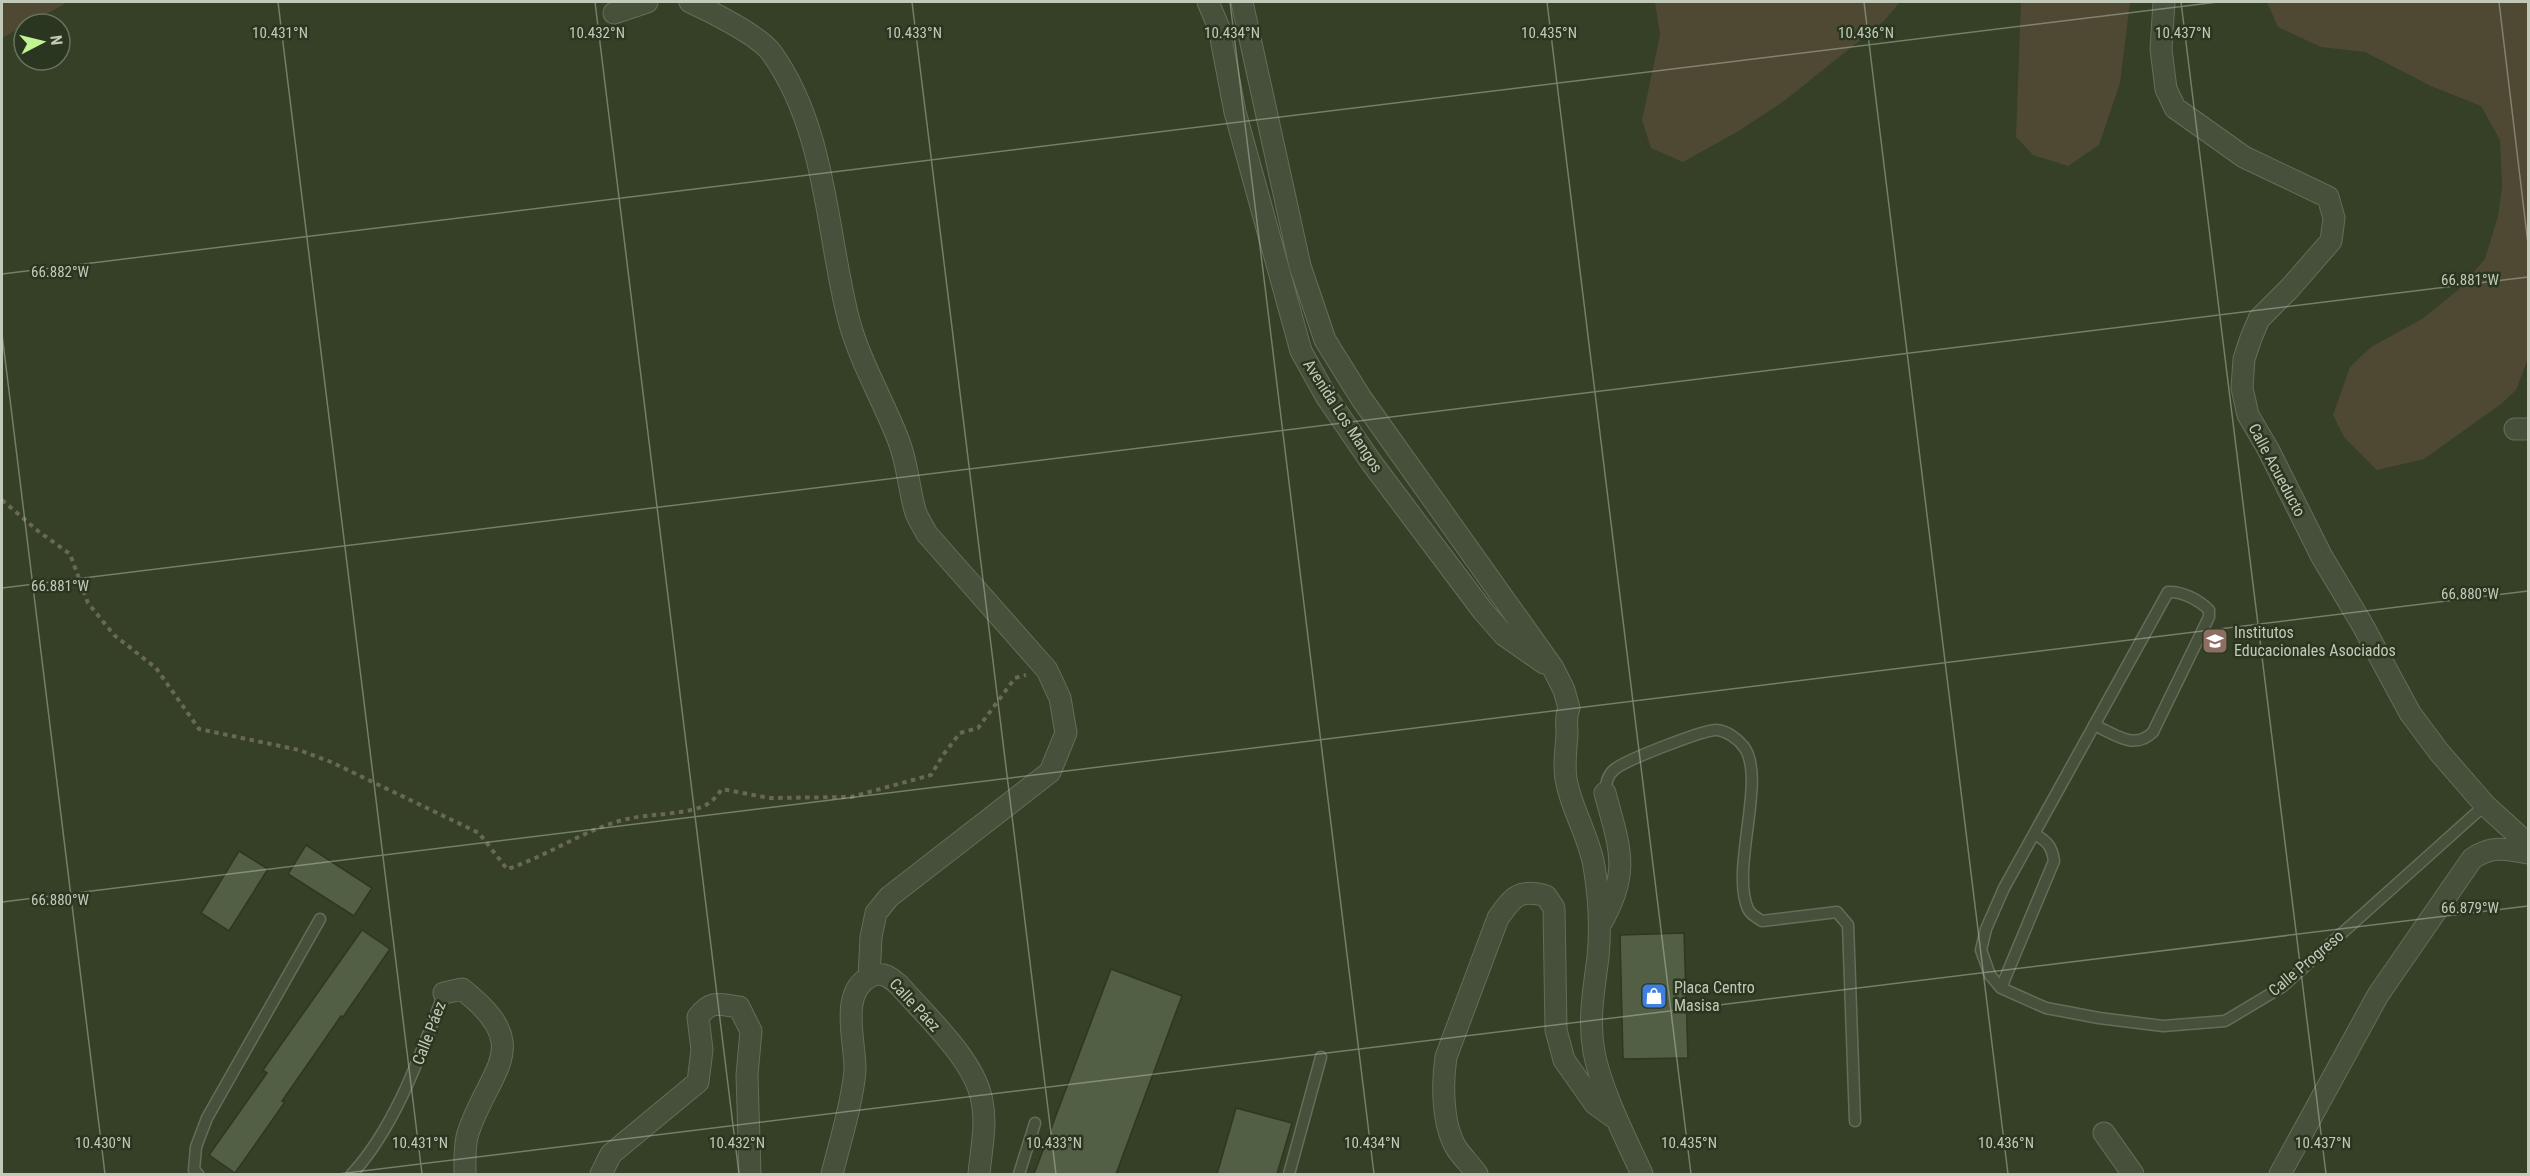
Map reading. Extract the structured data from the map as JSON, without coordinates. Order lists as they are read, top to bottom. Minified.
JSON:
{"streets":{"street":["Avenida Los Mangos","Calle Acueducto","Calle Páez"],"lane":["Calle Progreso"]},"crossings":[["Calle Acueducto","Calle Progreso"]],"places":{"school or university":["Institutos Educacionales Asociados"],"shop":["Placa Centro Masisa"]},"north":"right","coordinates":["10.431°N","10.432°N","10.433°N","10.434°N","10.435°N","10.436°N","10.437°N","66.882°W","66.881°W","66.880°W","66.879°W","10.430°N"]}
